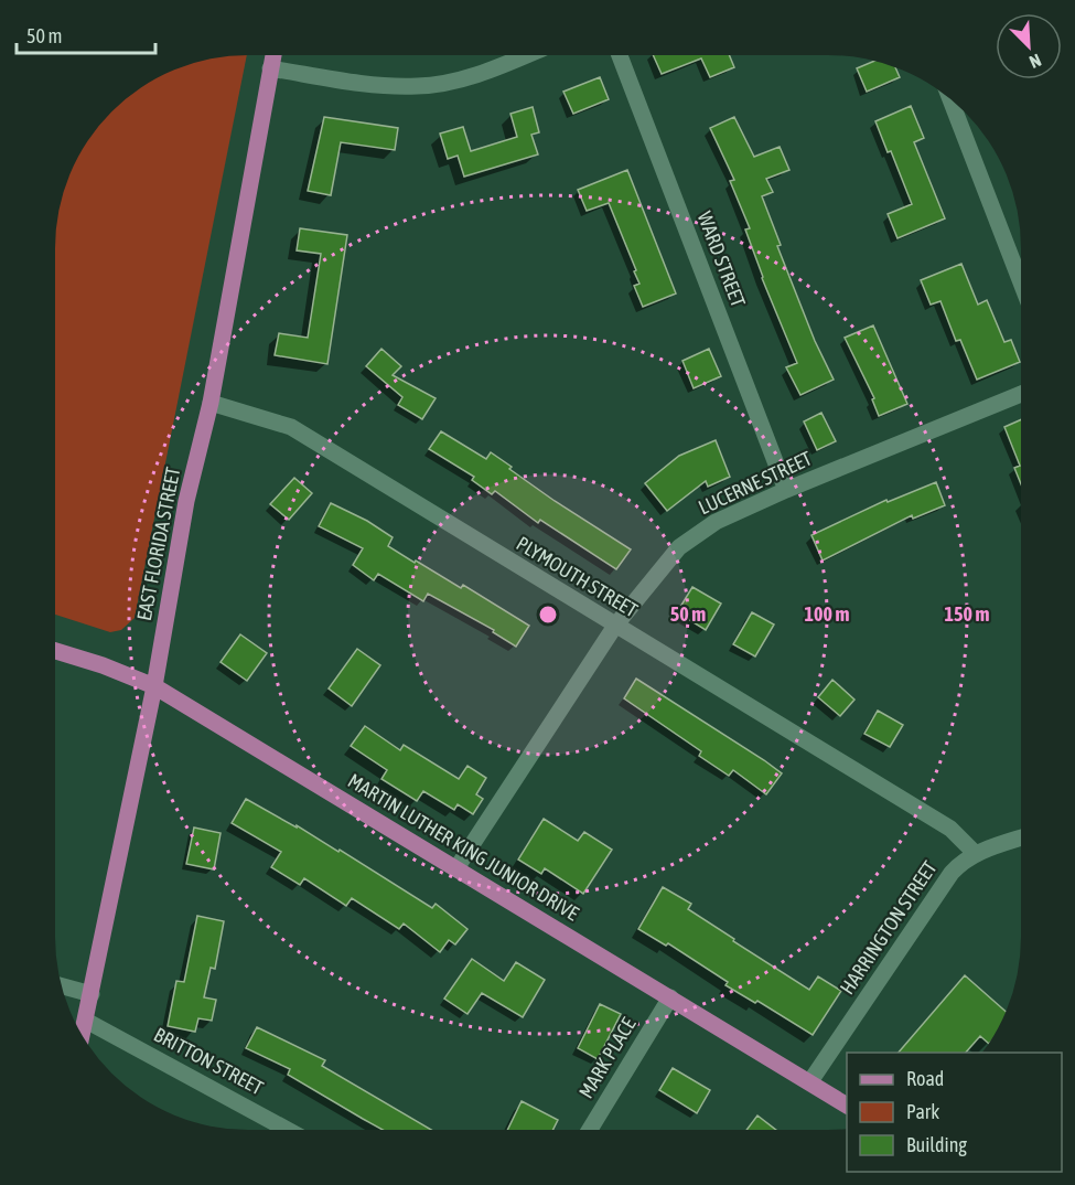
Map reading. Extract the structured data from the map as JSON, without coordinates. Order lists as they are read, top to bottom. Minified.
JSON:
{"streets":{"main road":["EAST FLORIDA STREET","MARTIN LUTHER KING JUNIOR DRIVE"],"street":["WARD STREET","LUCERNE STREET","PLYMOUTH STREET","HARRINGTON STREET","MARK PLACE","BRITTON STREET"]},"crossings":[["WARD STREET","LUCERNE STREET"],["LUCERNE STREET","PLYMOUTH STREET"],["LUCERNE STREET","MARTIN LUTHER KING JUNIOR DRIVE"],["EAST FLORIDA STREET","PLYMOUTH STREET"],["EAST FLORIDA STREET","MARTIN LUTHER KING JUNIOR DRIVE"],["EAST FLORIDA STREET","BRITTON STREET"],["PLYMOUTH STREET","HARRINGTON STREET"],["MARTIN LUTHER KING JUNIOR DRIVE","HARRINGTON STREET"],["MARTIN LUTHER KING JUNIOR DRIVE","MARK PLACE"]],"legend":["Road","Park","Building"],"scale_bar":"50 m","north":"bottom right","rings":["50 m","100 m","150 m"]}
